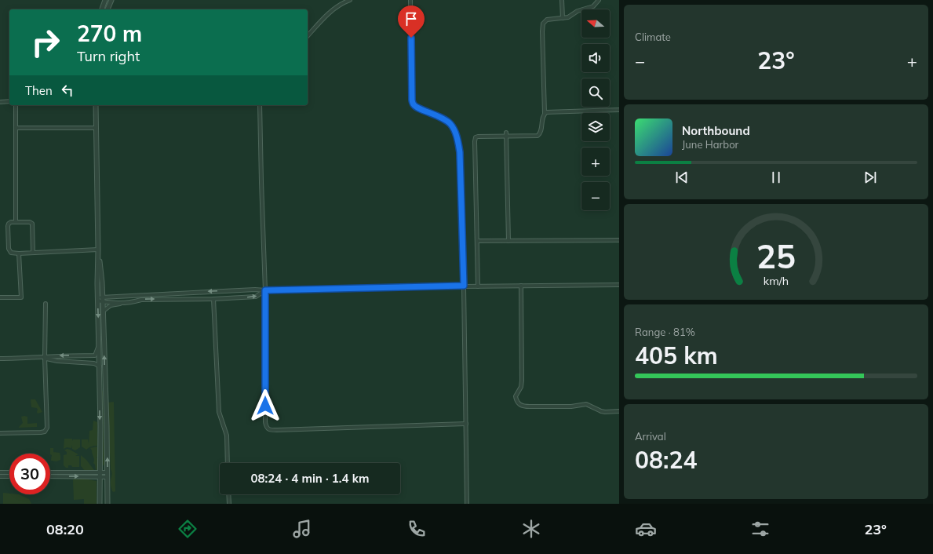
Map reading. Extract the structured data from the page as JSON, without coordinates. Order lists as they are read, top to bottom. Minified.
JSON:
{"north":"left","page":{"tile":["Climate",["Range · 81%","405 km"],["Arrival","08:24"]],"map_buttons":["+","−"],"turn":["270 m","Turn right"],"heat":["−","23°","+"],"then":"Then","song":["Northbound","June Harbor"],"limit":"30","trip":"08:24 · 4 min · 1.4 km","tabs":["08:20","23°"],"gauge":["25","km/h"]}}
